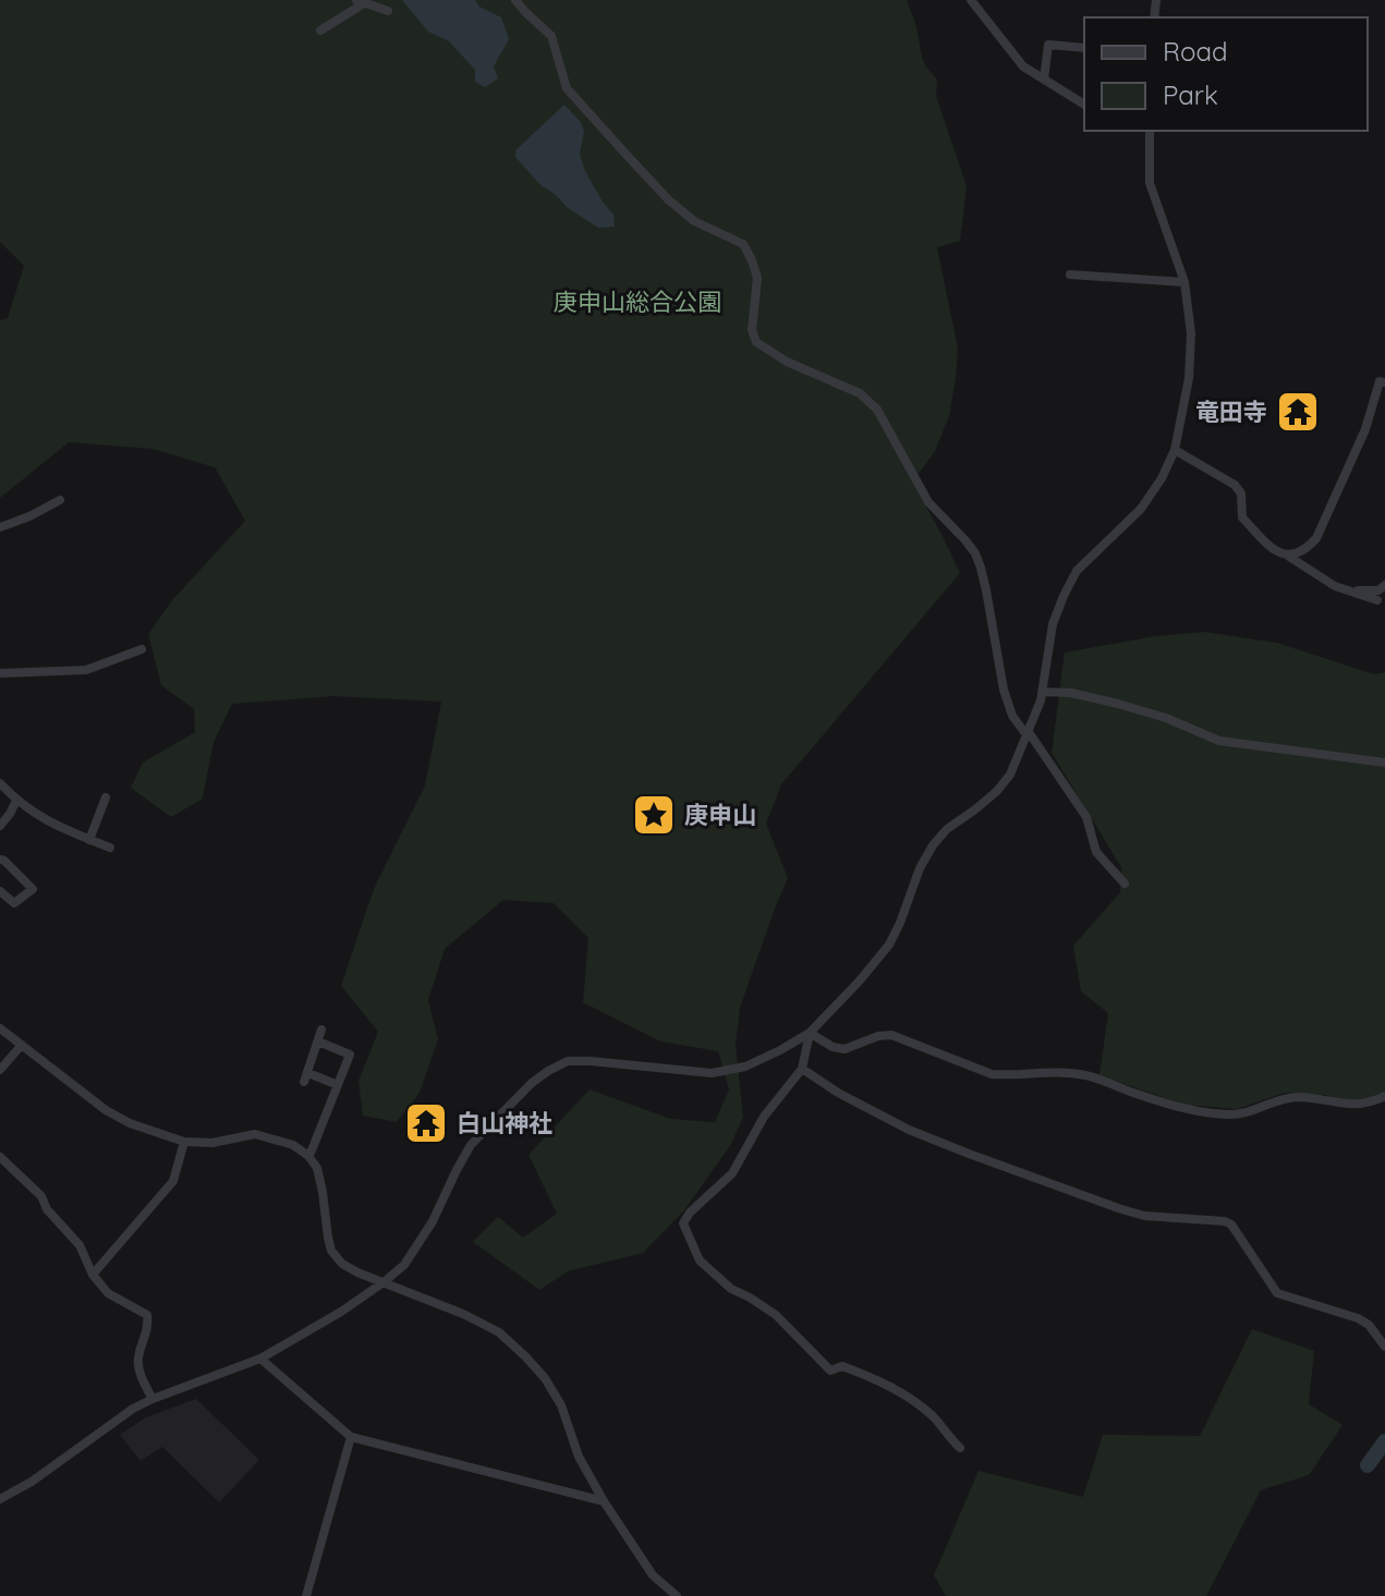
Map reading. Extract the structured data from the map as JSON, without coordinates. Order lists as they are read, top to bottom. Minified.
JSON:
{"parks":["庚申山総合公園"],"places":{"temple":["竜田寺","白山神社"],"place":["庚申山"]},"legend":["Road","Park"]}
